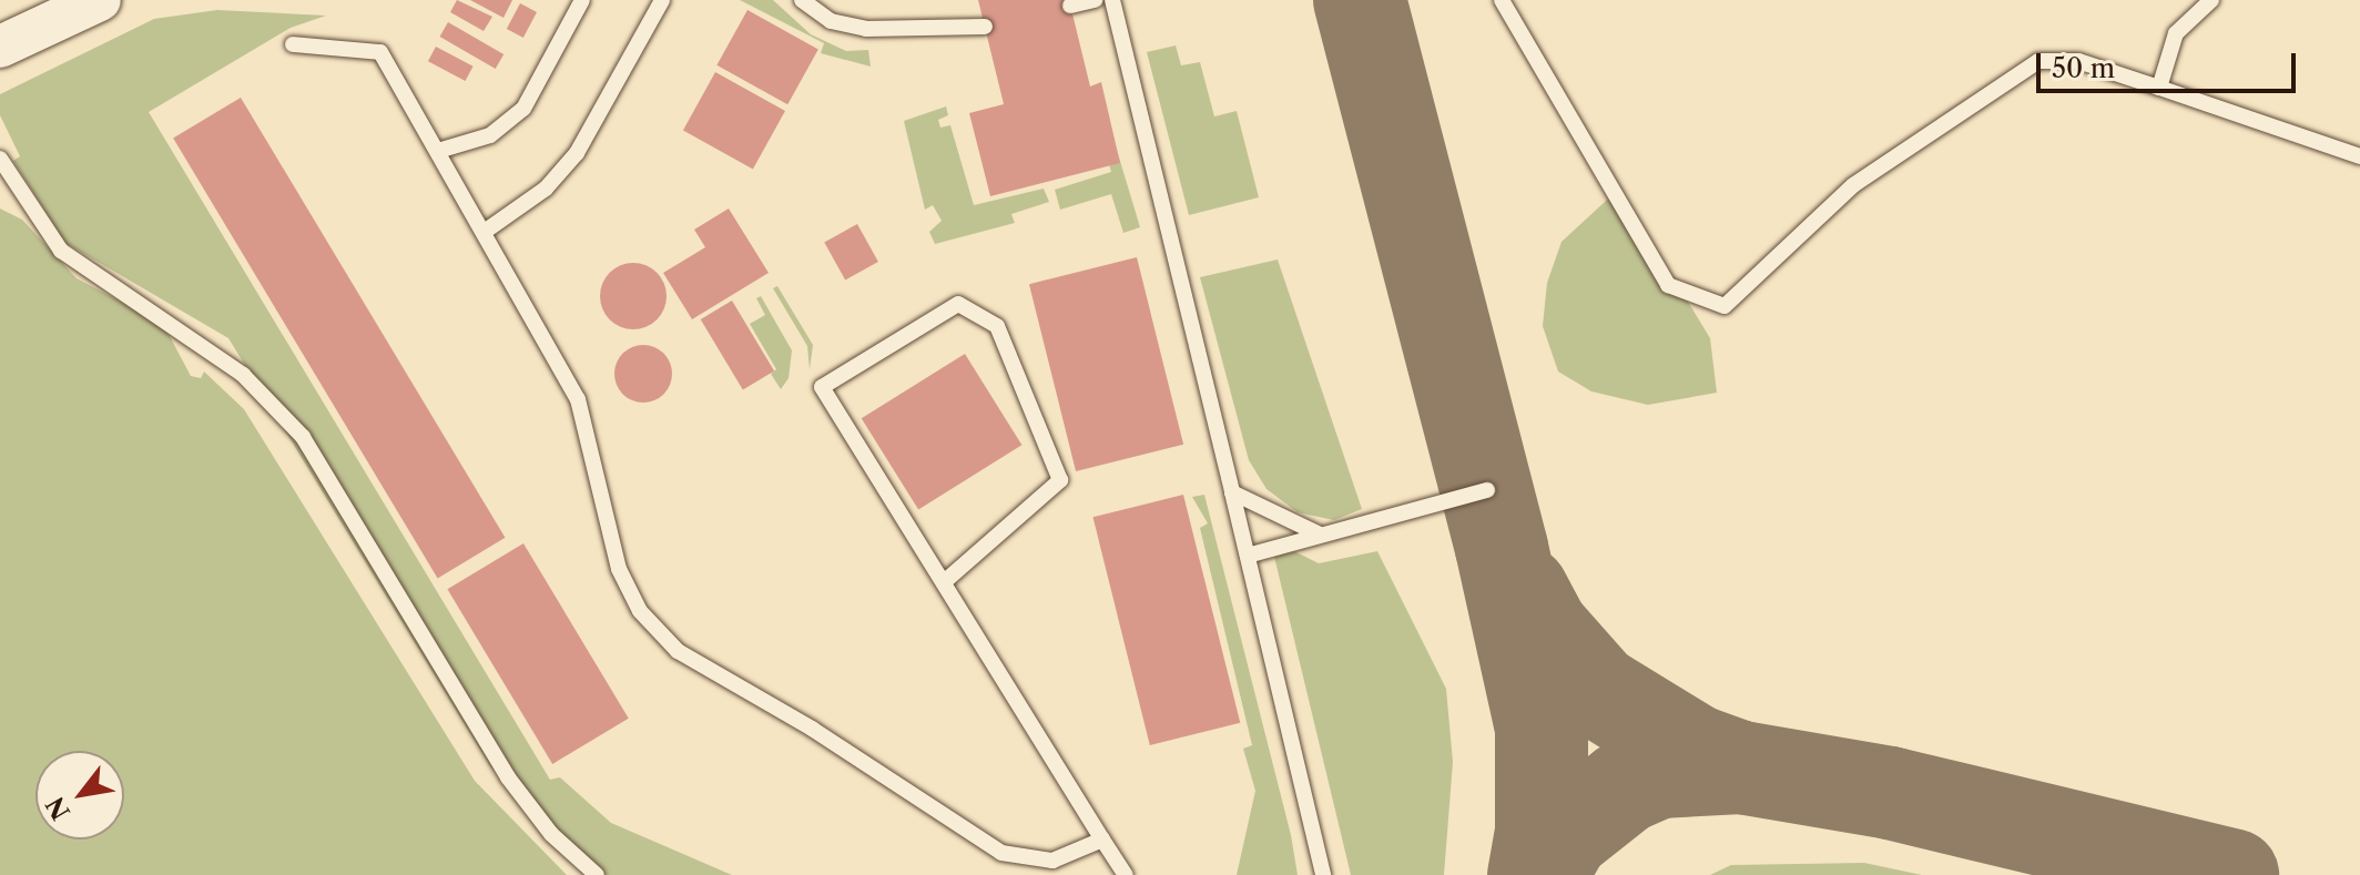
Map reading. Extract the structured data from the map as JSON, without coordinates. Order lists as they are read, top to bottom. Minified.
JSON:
{"scale_bar":"50 m","north":"bottom left"}
